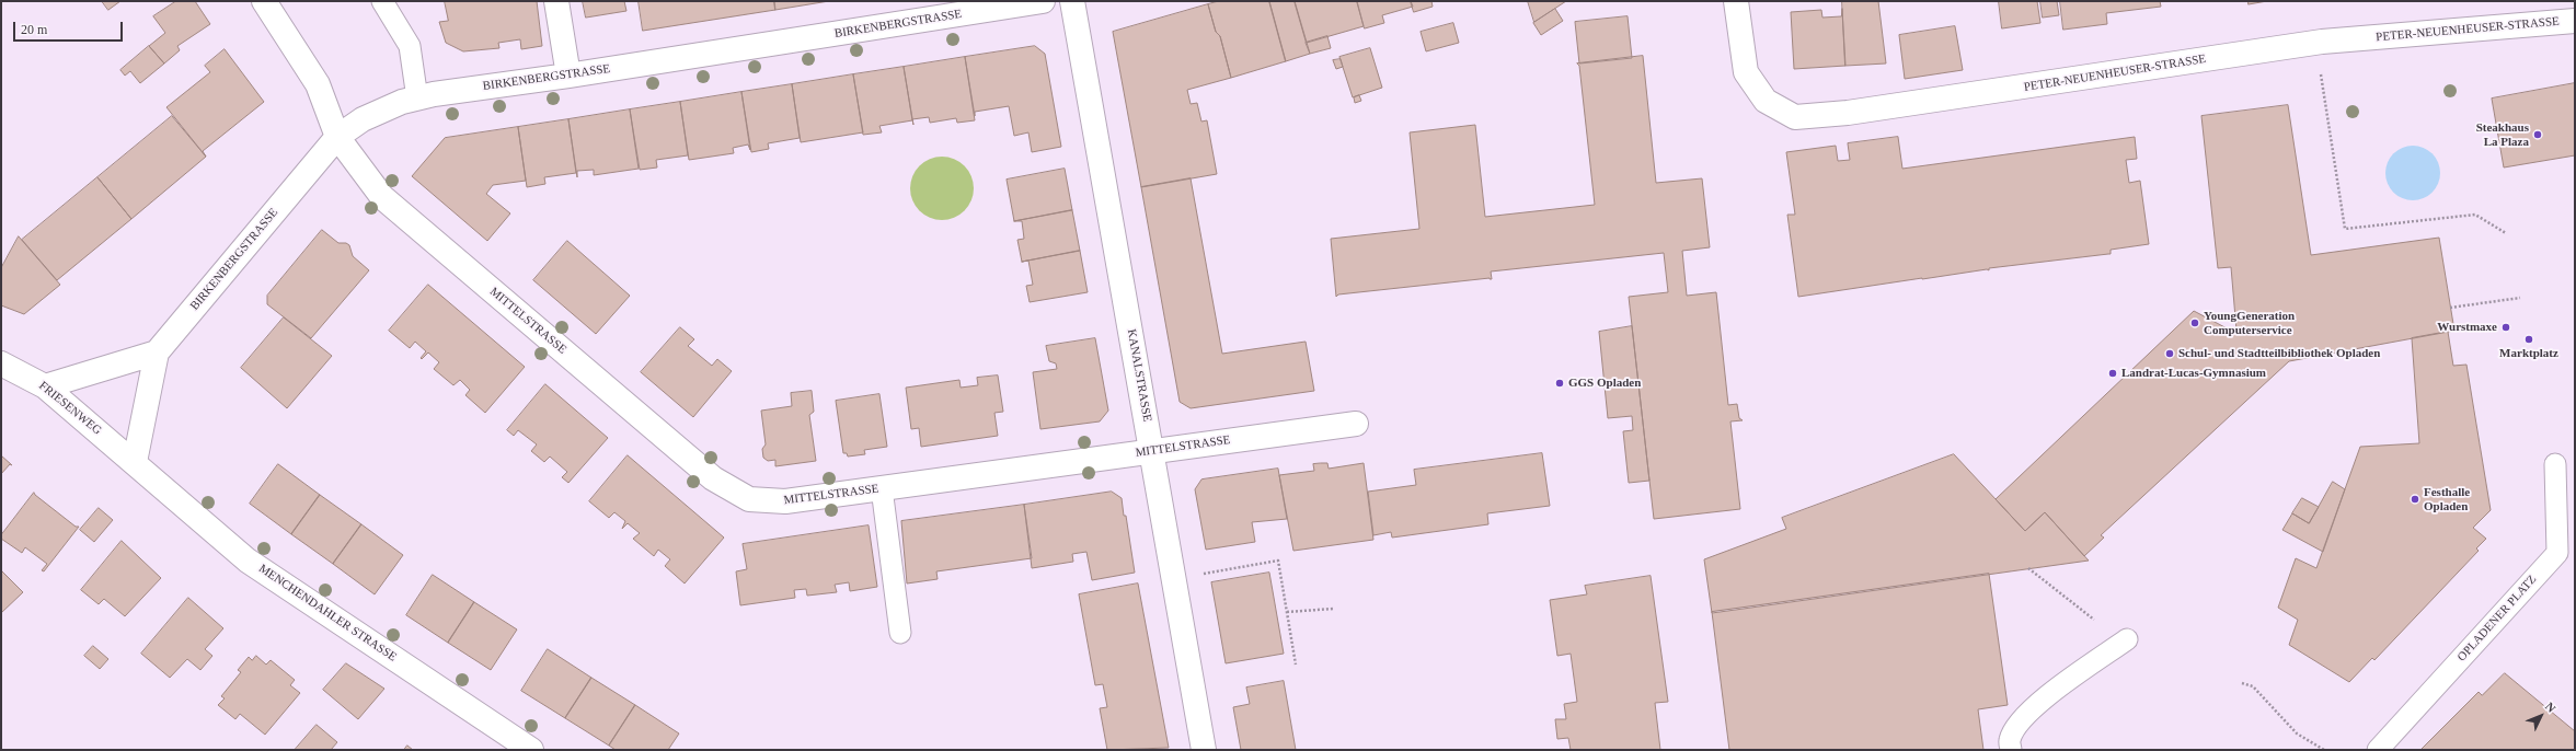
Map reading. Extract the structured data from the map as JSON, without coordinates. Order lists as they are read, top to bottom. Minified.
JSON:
{"streets":{"street":["BIRKENBERGSTRASSE","PETER-NEUENHEUSER-STRASSE","MITTELSTRASSE","KANALSTRASSE","FRIESENWEG","MENCHENDAHLER STRASSE"],"lane":["OPLADENER PLATZ"]},"crossings":[["BIRKENBERGSTRASSE","MITTELSTRASSE"],["BIRKENBERGSTRASSE","FRIESENWEG"],["BIRKENBERGSTRASSE","MENCHENDAHLER STRASSE"],["MITTELSTRASSE","KANALSTRASSE"],["FRIESENWEG","MENCHENDAHLER STRASSE"]],"places":["Steakhaus La Plaza","YoungGeneration Computerservice","Wurstmaxe","Marktplatz","Schul- und Stadtteilbibliothek Opladen","Landrat-Lucas-Gymnasium","GGS Opladen","Festhalle Opladen"],"scale_bar":"20 m","north":"top right"}
